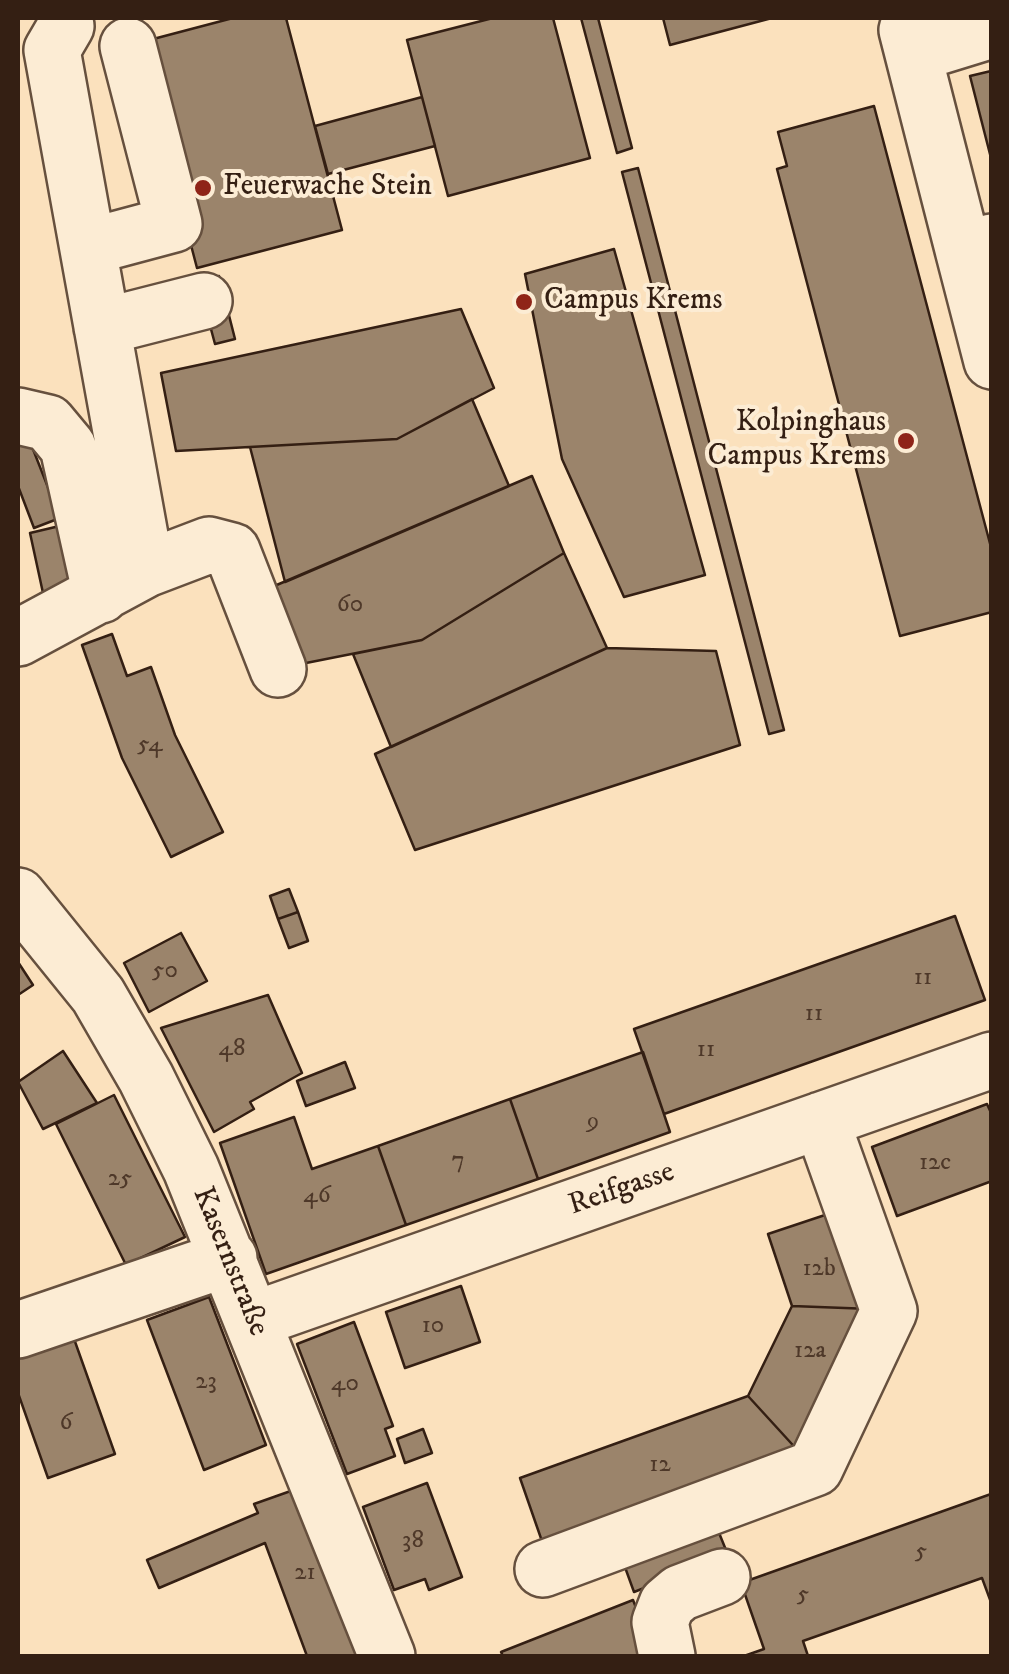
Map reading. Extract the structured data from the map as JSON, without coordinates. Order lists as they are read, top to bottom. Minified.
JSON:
{"streets":{"street":["Reifgasse","Kasernstraße"]},"crossings":[["Reifgasse","Kasernstraße"]],"places":["Feuerwache Stein","Campus Krems","Kolpinghaus Campus Krems"],"house_numbers":["60","54","50","11","11","48","11","9","7","12c","25","46","12b","10","12a","23","40","6","12","38","5","21","5"]}
